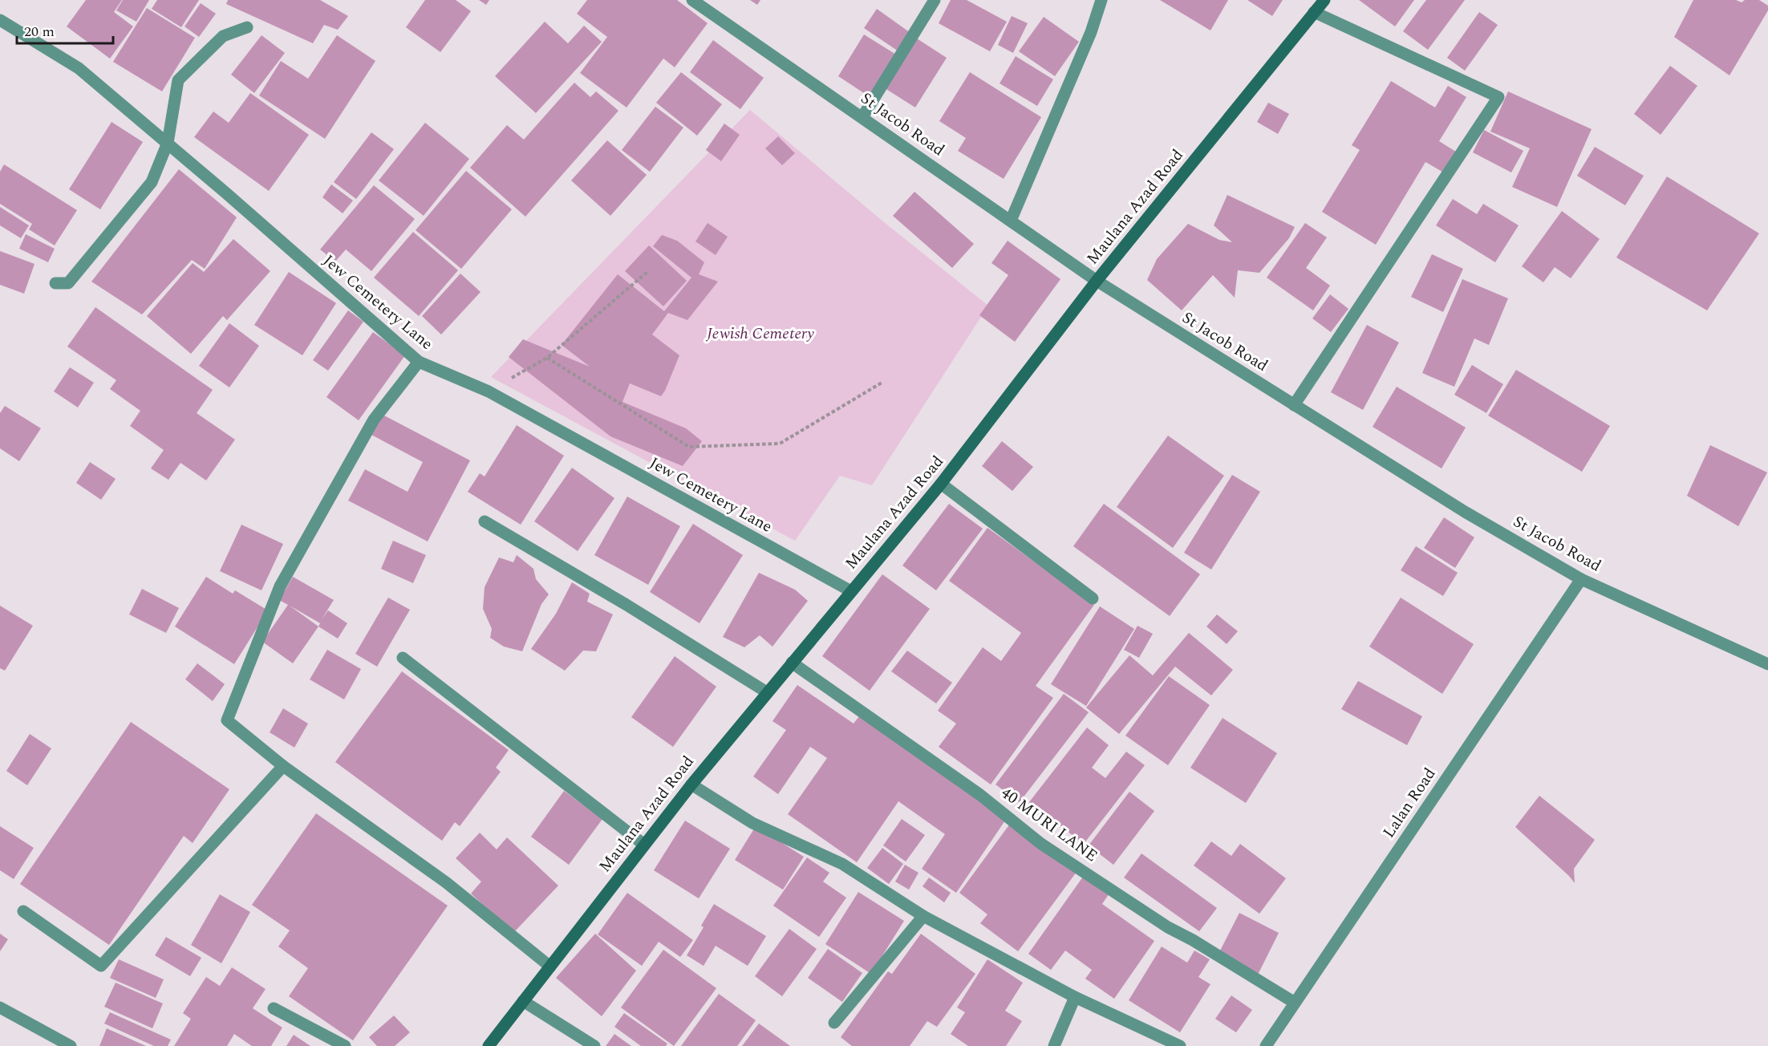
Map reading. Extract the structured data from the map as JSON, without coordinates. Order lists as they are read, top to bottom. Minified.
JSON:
{"streets":{"main road":["Maulana Azad Road"],"street":["St Jacob Road","Jew Cemetery Lane","Lalan Road","40 MURI LANE"]},"crossings":[["St Jacob Road","Maulana Azad Road"],["St Jacob Road","Lalan Road"],["Maulana Azad Road","Jew Cemetery Lane"],["Maulana Azad Road","40 MURI LANE"],["Lalan Road","40 MURI LANE"]],"parks":["Jewish Cemetery"],"scale_bar":"20 m"}
